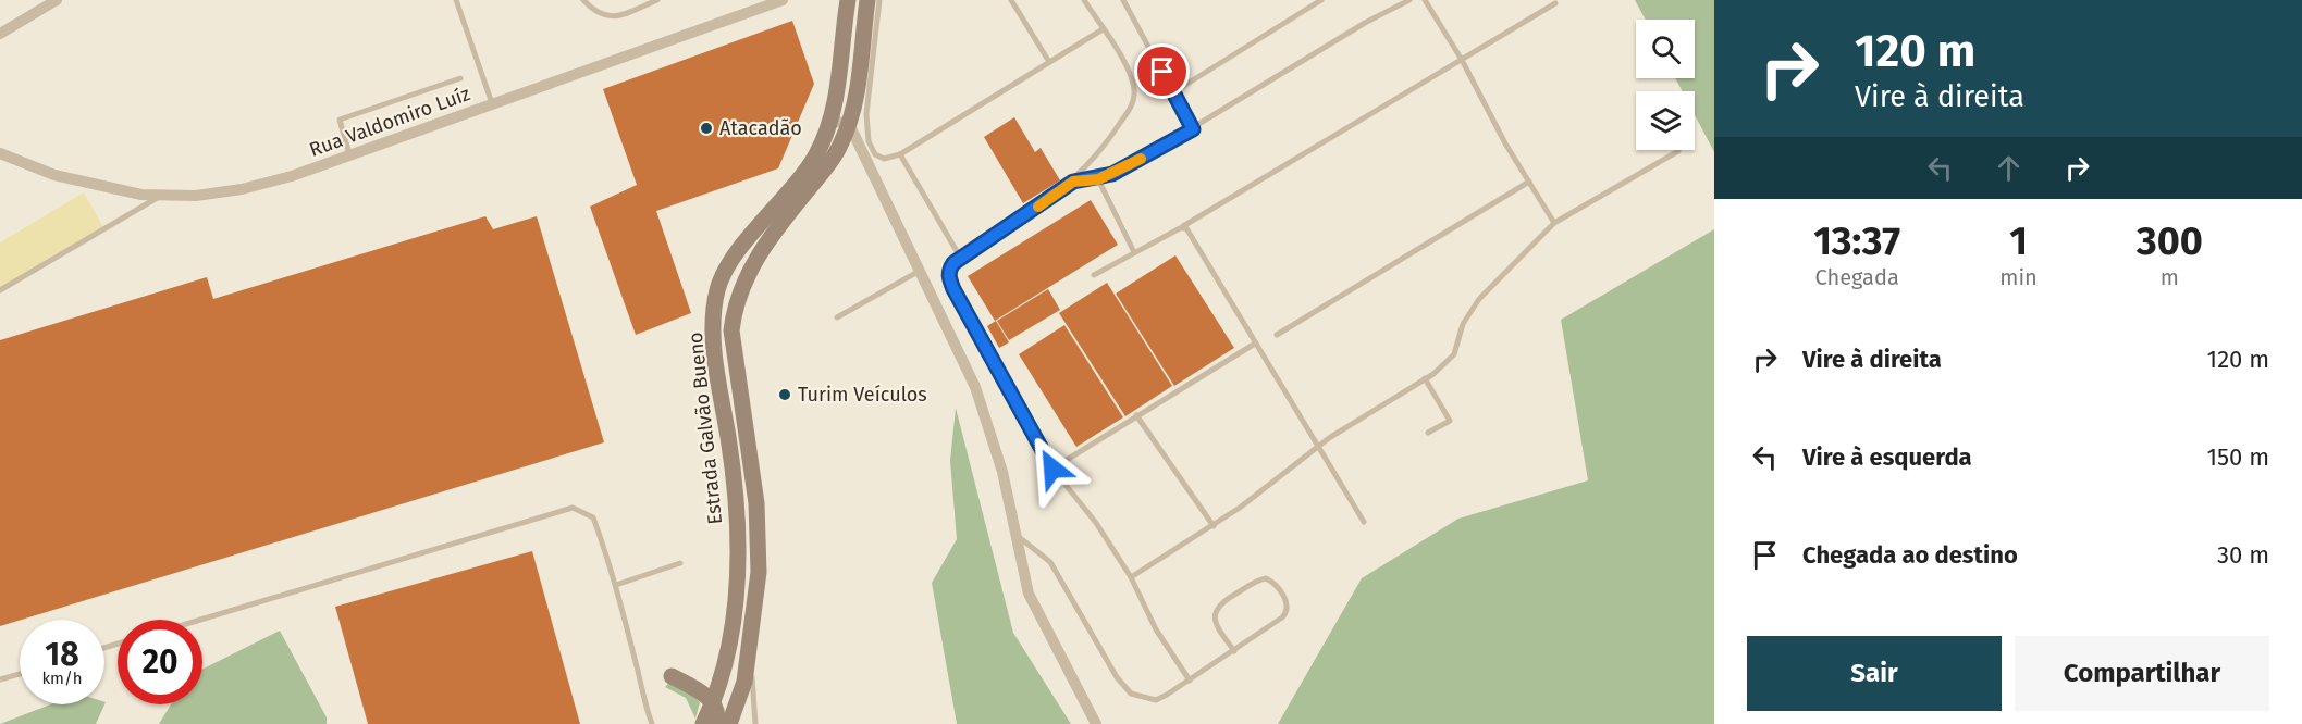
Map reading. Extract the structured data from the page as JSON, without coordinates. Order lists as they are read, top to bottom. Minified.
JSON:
{"streets":{"main road":["Estrada Galvão Bueno"],"street":["Rua Valdomiro Luíz"]},"places":["Atacadão","Turim Veículos"],"page":{"turn":["120 m","Vire à direita"],"eta":["13:37","Chegada","1","min","300","m"],"list":[{"name":"Vire à direita","value":"120 m"},{"name":"Vire à esquerda","value":"150 m"},{"name":"Chegada ao destino","value":"30 m"}],"speed":"18 km/h","limit":"20","buttons":["Sair","Compartilhar"]}}
